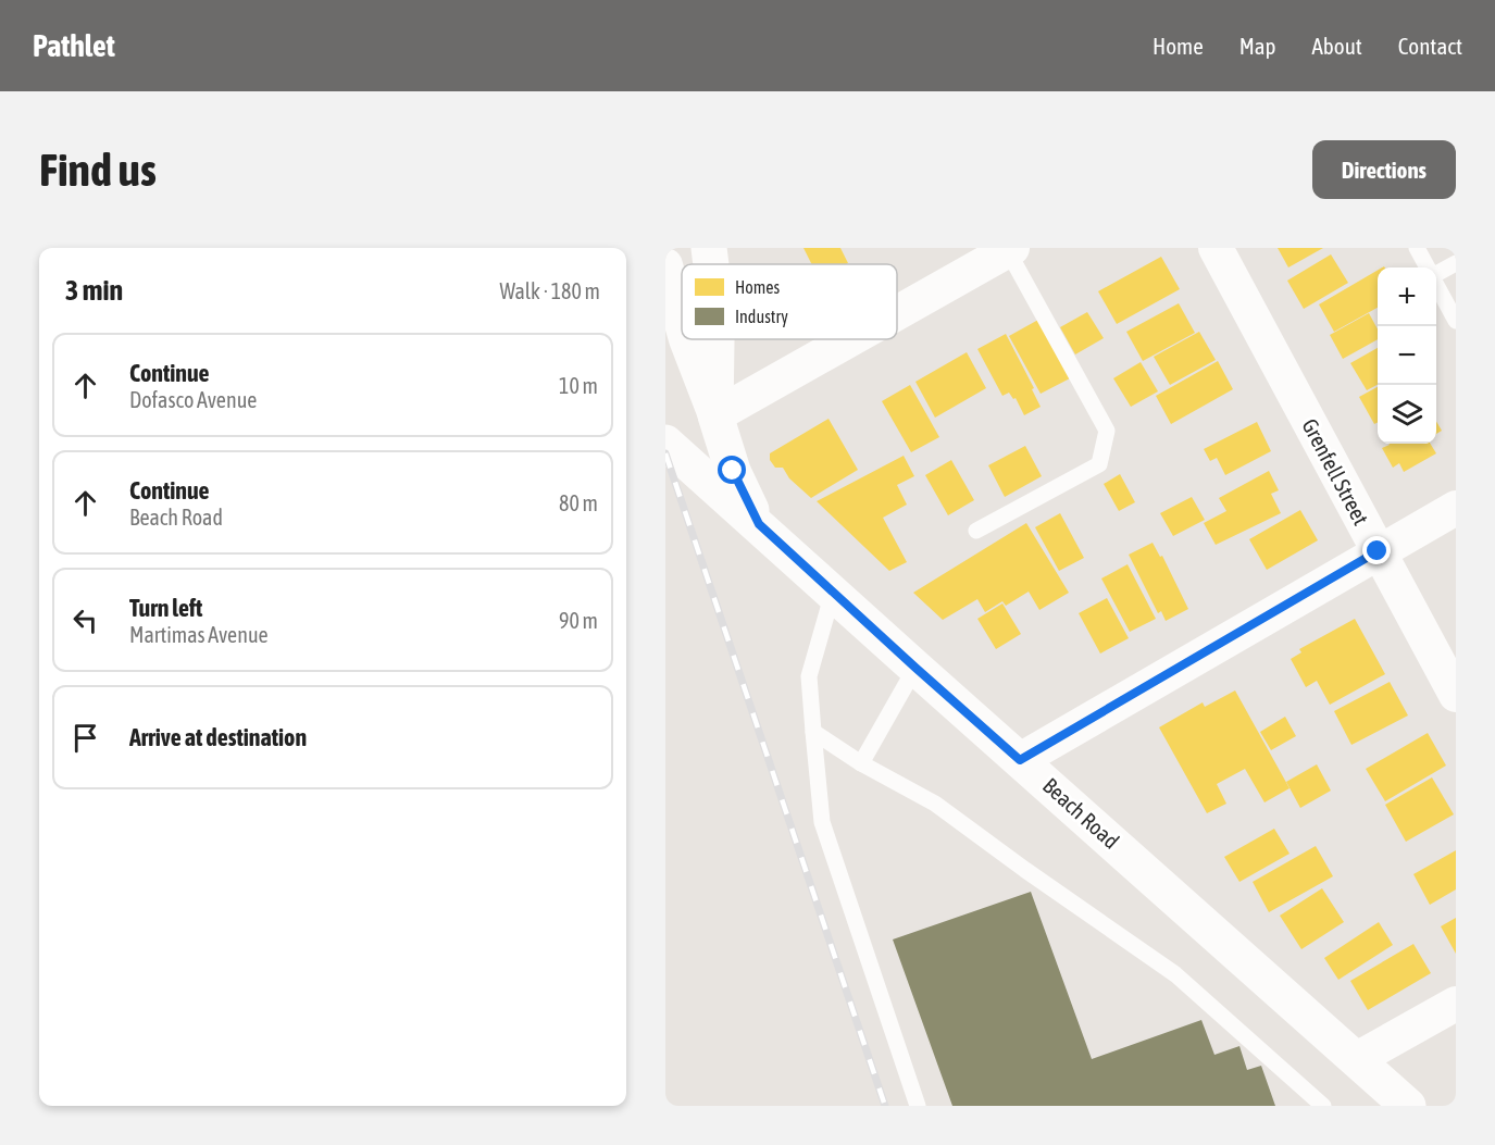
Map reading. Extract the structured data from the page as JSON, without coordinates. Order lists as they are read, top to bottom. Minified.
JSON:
{"streets":{"street":["Grenfell Street","Beach Road"]},"legend":["Homes","Industry"],"page":{"header":"Pathlet","nav":["Home","Map","About","Contact"],"buttons":"Directions","title":"Find us","heading":["3 min","Walk · 180 m"],"map_buttons":["+","−"],"list":[["Continue","Dofasco Avenue","10 m"],["Continue","Beach Road","80 m"],["Turn left","Martimas Avenue","90 m"],"Arrive at destination"]}}
